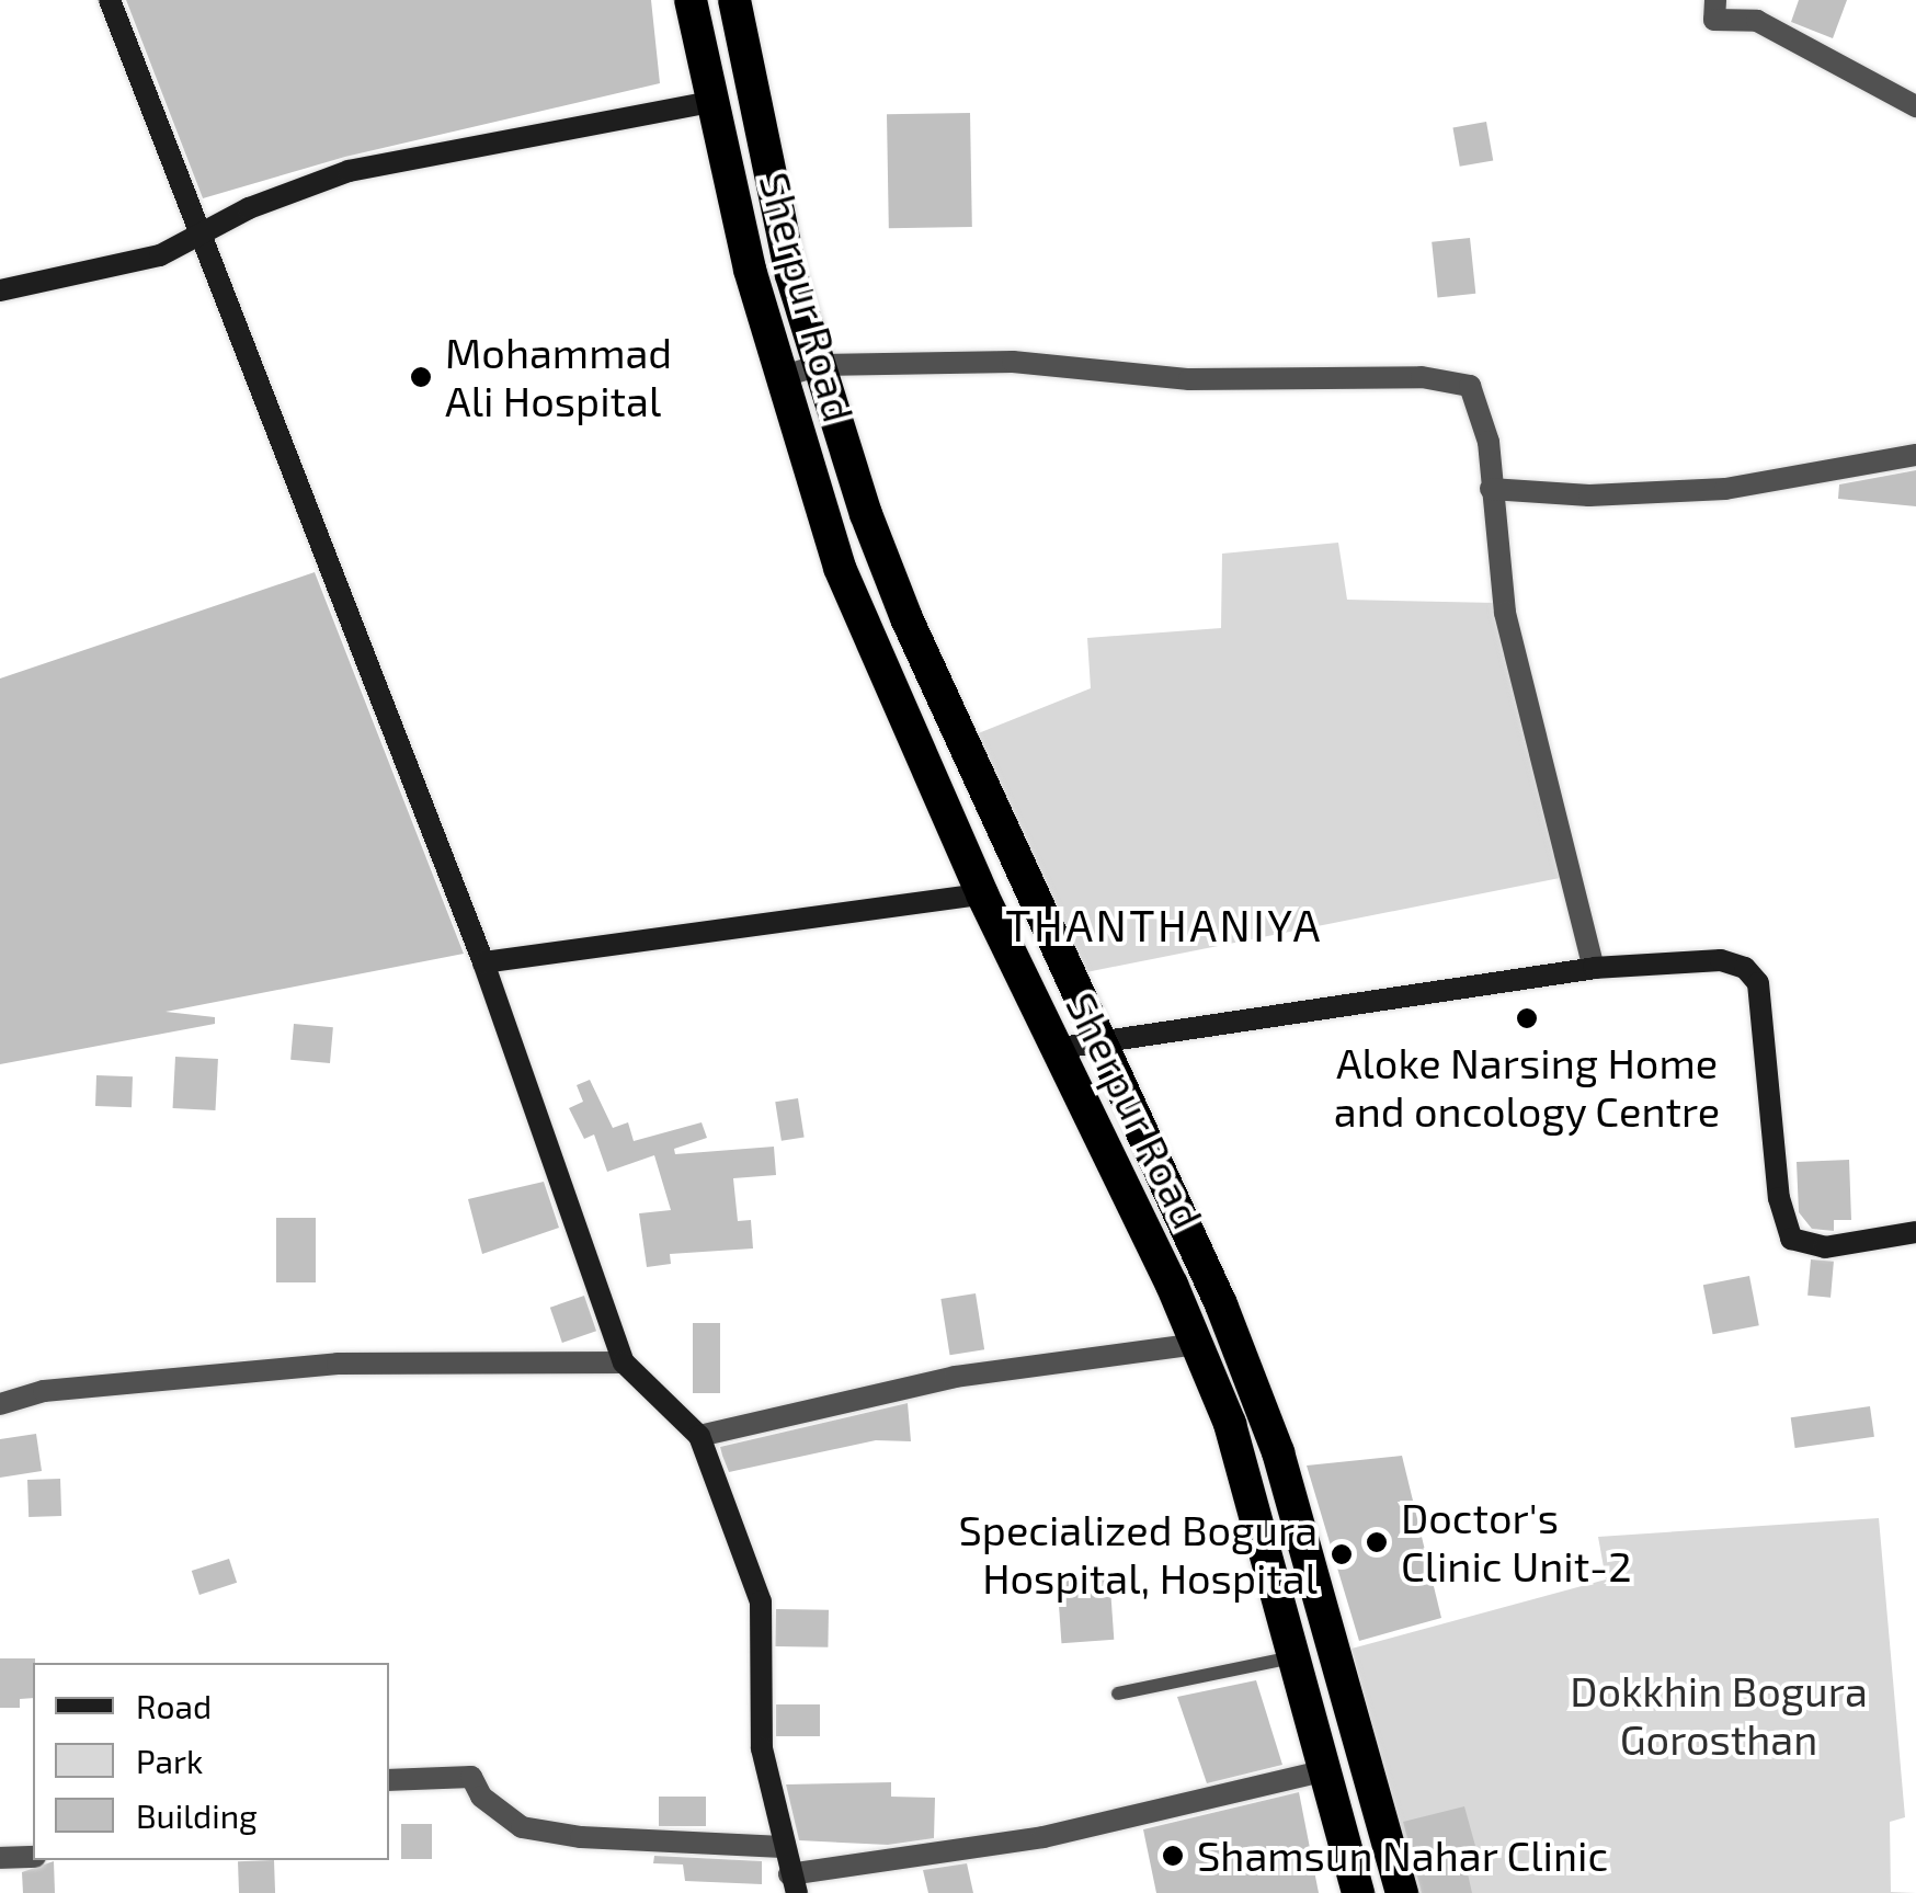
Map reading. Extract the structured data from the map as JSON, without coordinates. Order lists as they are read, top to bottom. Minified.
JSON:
{"streets":{"highway":["Sherpur Road"]},"districts":["THANTHANIYA"],"parks":["Dokkhin Bogura Gorosthan"],"places":["Mohammad Ali Hospital","Aloke Narsing Home and oncology Centre","Doctor's Clinic Unit-2","Specialized Bogura Hospital, Hospital","Shamsun Nahar Clinic"],"legend":["Road","Park","Building"]}
